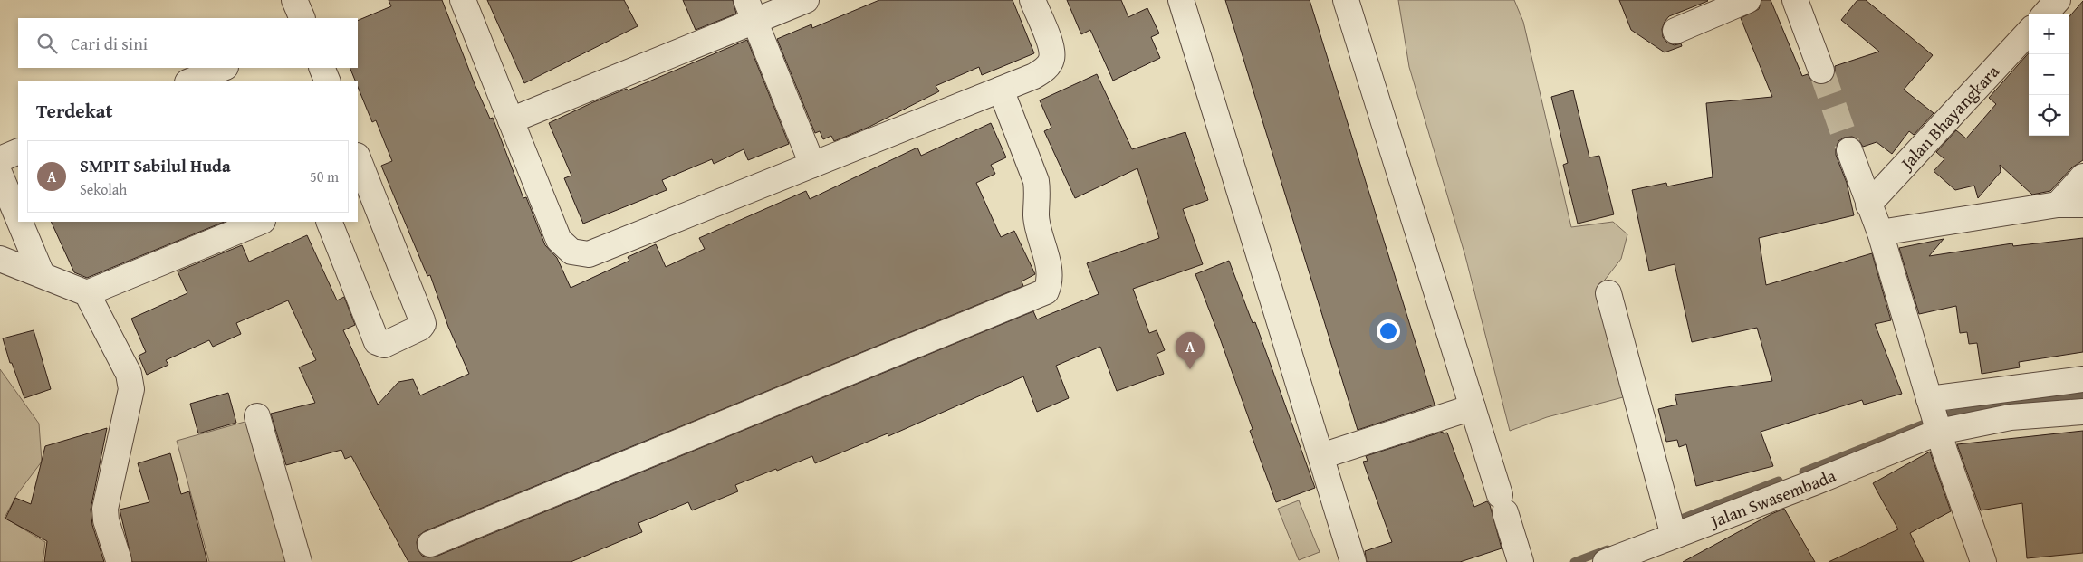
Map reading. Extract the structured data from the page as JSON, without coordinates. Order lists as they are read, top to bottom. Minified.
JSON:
{"streets":{"street":["Jalan Bhayangkara","Jalan Swasembada"]},"page":{"map_buttons":["+","−"],"search":"Cari di sini","heading":"Terdekat","list":[{"mark":"A","name":"SMPIT Sabilul Huda","note":"Sekolah","value":"50 m"}],"pins":"A"}}
